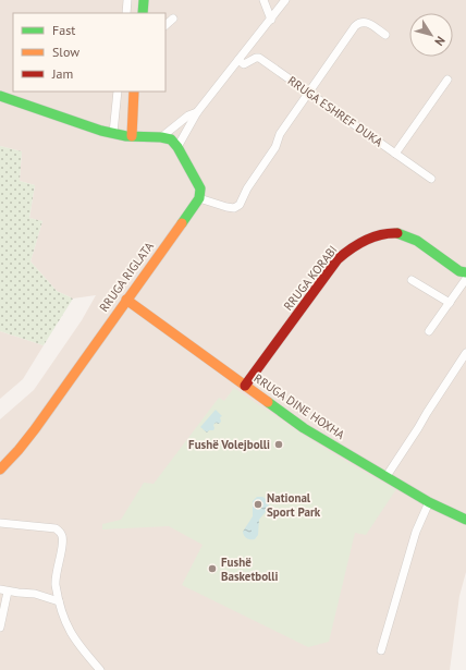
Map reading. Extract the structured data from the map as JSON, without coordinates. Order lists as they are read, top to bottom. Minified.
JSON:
{"streets":{"street":["RRUGA ESHREF DUKA","RRUGA RIGLATA","RRUGA KORABI","RRUGA DINE HOXHA"]},"crossings":[["RRUGA RIGLATA","RRUGA DINE HOXHA"],["RRUGA KORABI","RRUGA DINE HOXHA"]],"places":["Fushë Volejbolli","National Sport Park","Fushë Basketbolli"],"legend":["Fast","Slow","Jam"],"north":"bottom right"}
